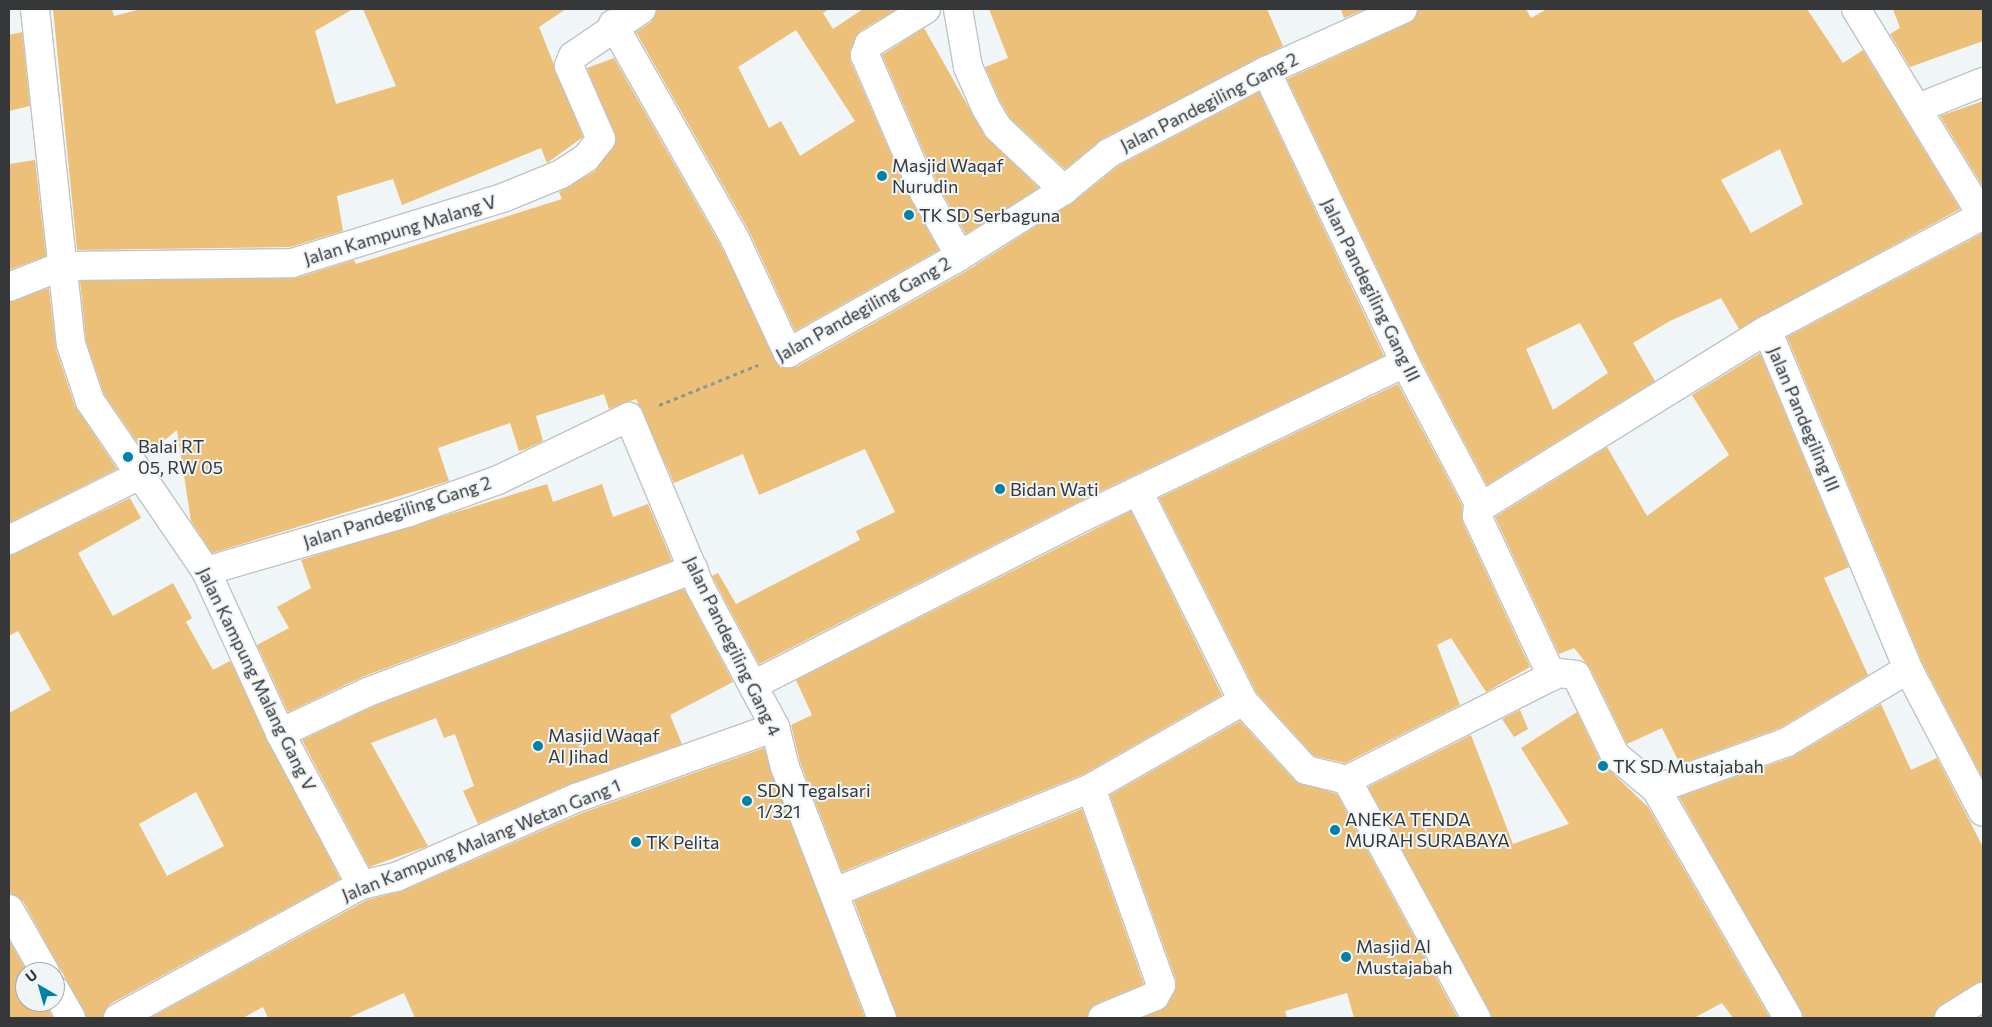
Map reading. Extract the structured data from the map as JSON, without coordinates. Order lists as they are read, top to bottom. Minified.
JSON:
{"streets":{"street":["Jalan Pandegiling Gang 2","Jalan Kampung Malang V","Jalan Pandegiling Gang III","Jalan Pandegiling III","Jalan Pandegiling Gang 4","Jalan Kampung Malang Gang V","Jalan Kampung Malang Wetan Gang 1"]},"crossings":[["Jalan Pandegiling Gang 2","Jalan Pandegiling Gang III"],["Jalan Pandegiling Gang 2","Jalan Pandegiling Gang 4"],["Jalan Pandegiling Gang 2","Jalan Kampung Malang Gang V"],["Jalan Kampung Malang V","Jalan Kampung Malang Gang V"],["Jalan Pandegiling Gang III","Jalan Pandegiling III"],["Jalan Pandegiling Gang 4","Jalan Kampung Malang Wetan Gang 1"],["Jalan Kampung Malang Gang V","Jalan Kampung Malang Wetan Gang 1"]],"places":["Masjid Waqaf Nurudin","TK SD Serbaguna","Balai RT 05, RW 05","Bidan Wati","Masjid Waqaf Al Jihad","TK SD Mustajabah","SDN Tegalsari 1/321","ANEKA TENDA MURAH SURABAYA","TK Pelita","Masjid Al Mustajabah"],"north":"top left"}
